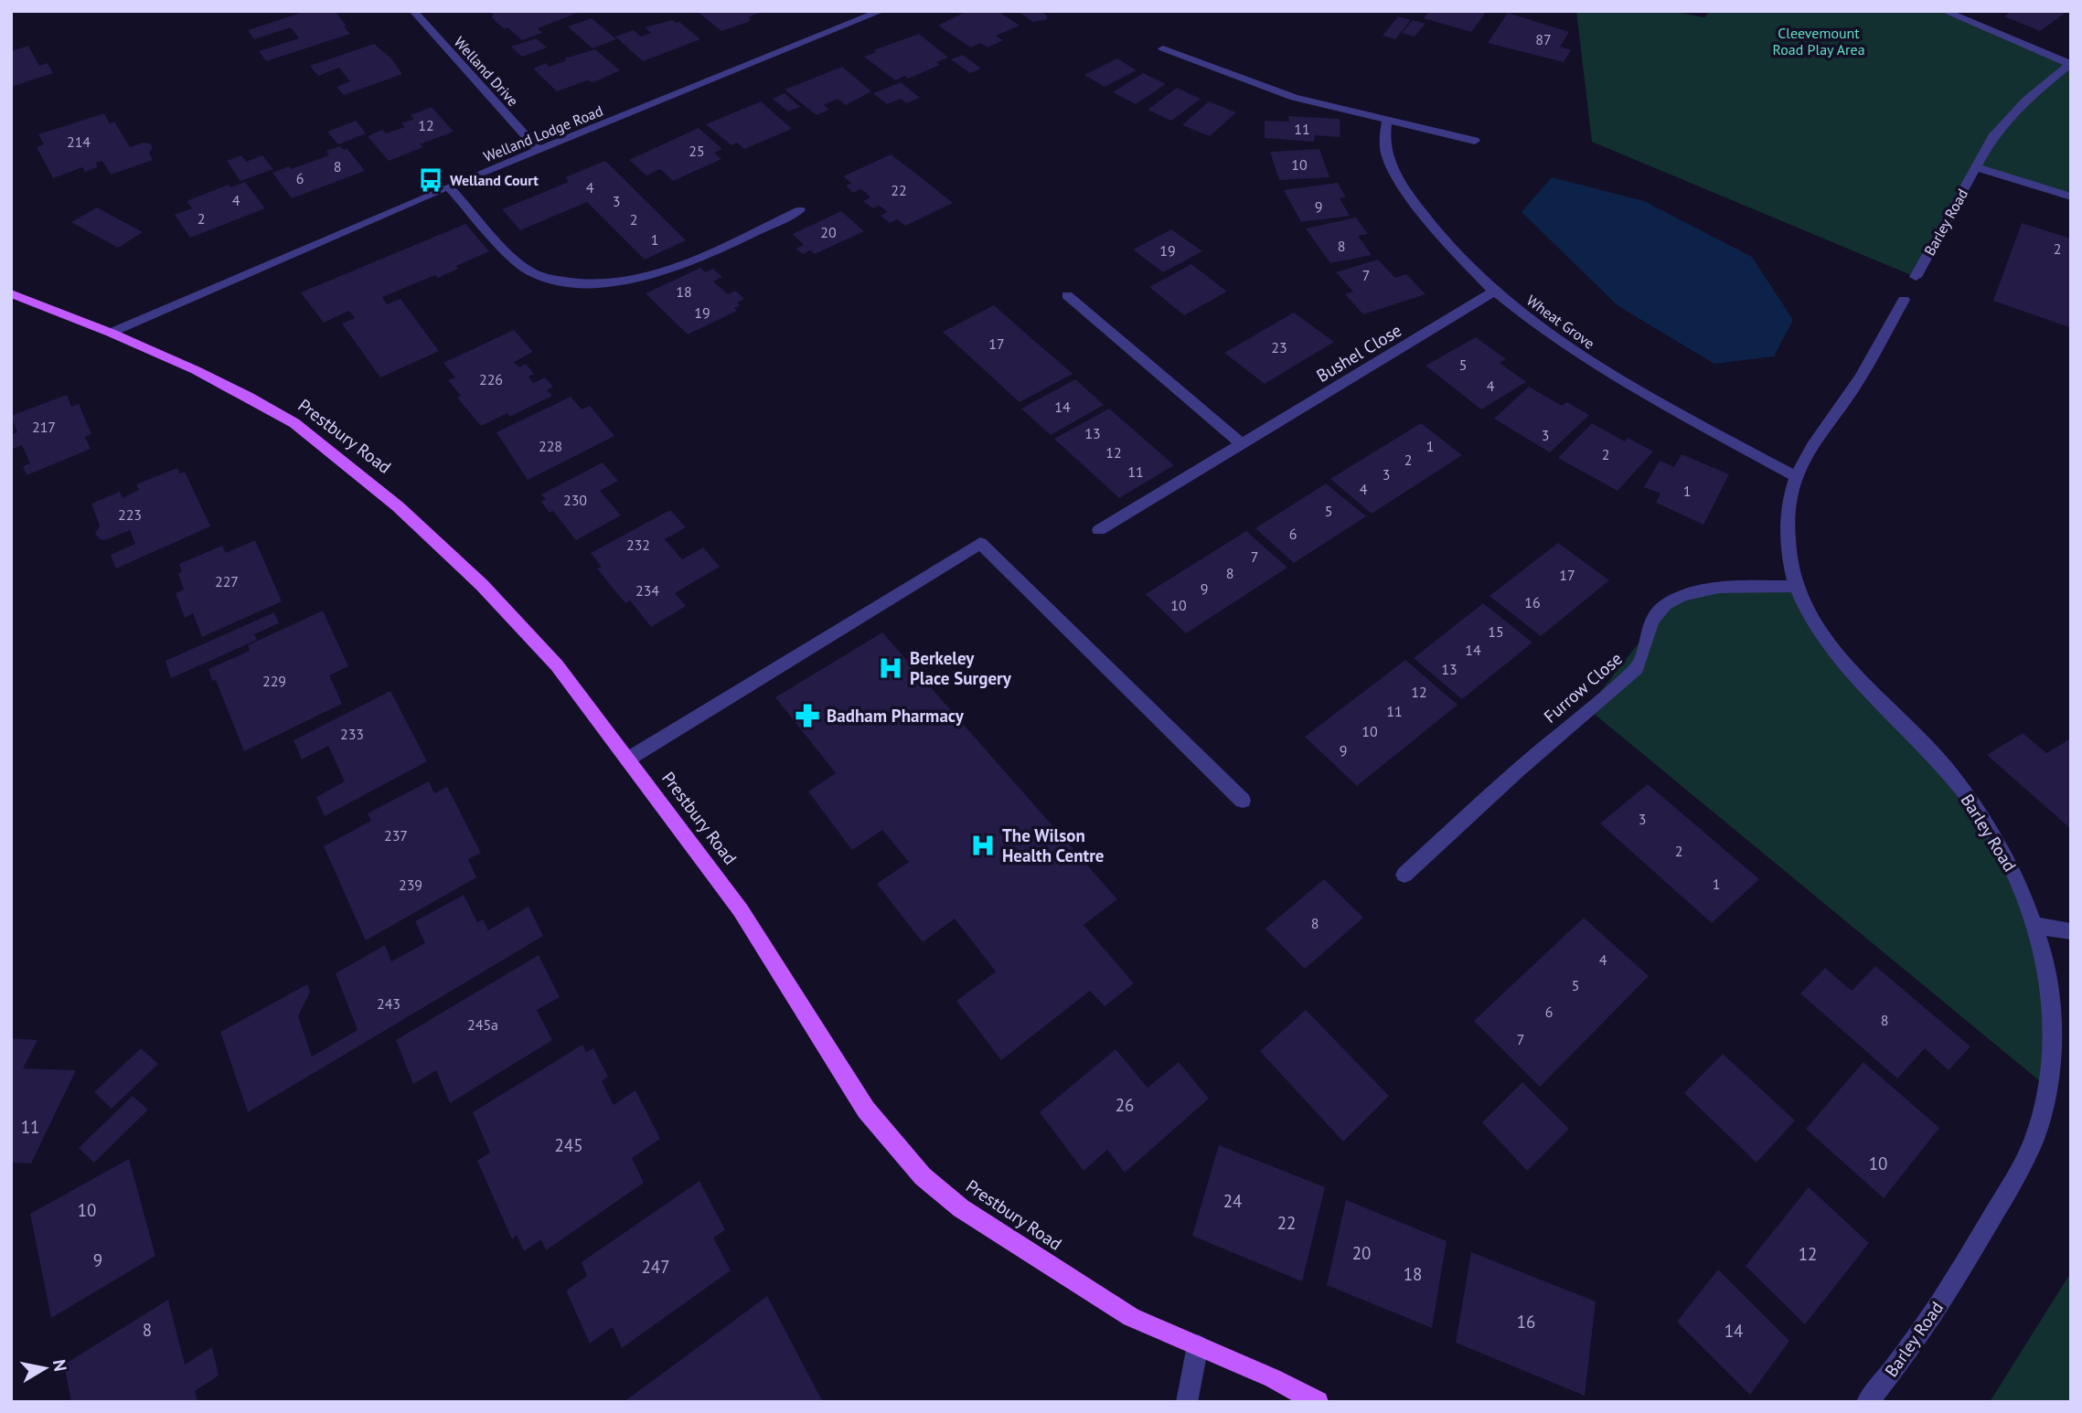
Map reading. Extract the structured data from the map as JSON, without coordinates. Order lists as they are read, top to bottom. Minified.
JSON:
{"streets":{"main road":["Prestbury Road"],"street":["Welland Drive","Welland Lodge Road","Barley Road","Wheat Grove","Bushel Close","Furrow Close"]},"crossings":[["Welland Drive","Welland Lodge Road"],["Welland Lodge Road","Prestbury Road"],["Barley Road","Wheat Grove"],["Barley Road","Furrow Close"],["Wheat Grove","Bushel Close"]],"parks":["Cleevemount Road Play Area"],"places":{"bus stop":["Welland Court"],"hospital":["Berkeley Place Surgery","The Wilson Health Centre"],"pharmacy":["Badham Pharmacy"]},"house_numbers":["87","12","11","214","25","10","8","6","4","22","4","3","9","2","2","20","1","8","2","19","7","18","19","17","23","5","226","4","14","217","13","3","228","1","12","2","2","11","3","4","1","230","5","223","6","232","7","8","17","227","9","234","16","10","15","14","13","229","12","11","10","233","9","3","237","2","1","239","8","4","5","243","6","8","245a","7","26","11","245","10","24","10","22","20","12","9","247","18","16","8","14"],"north":"right"}
